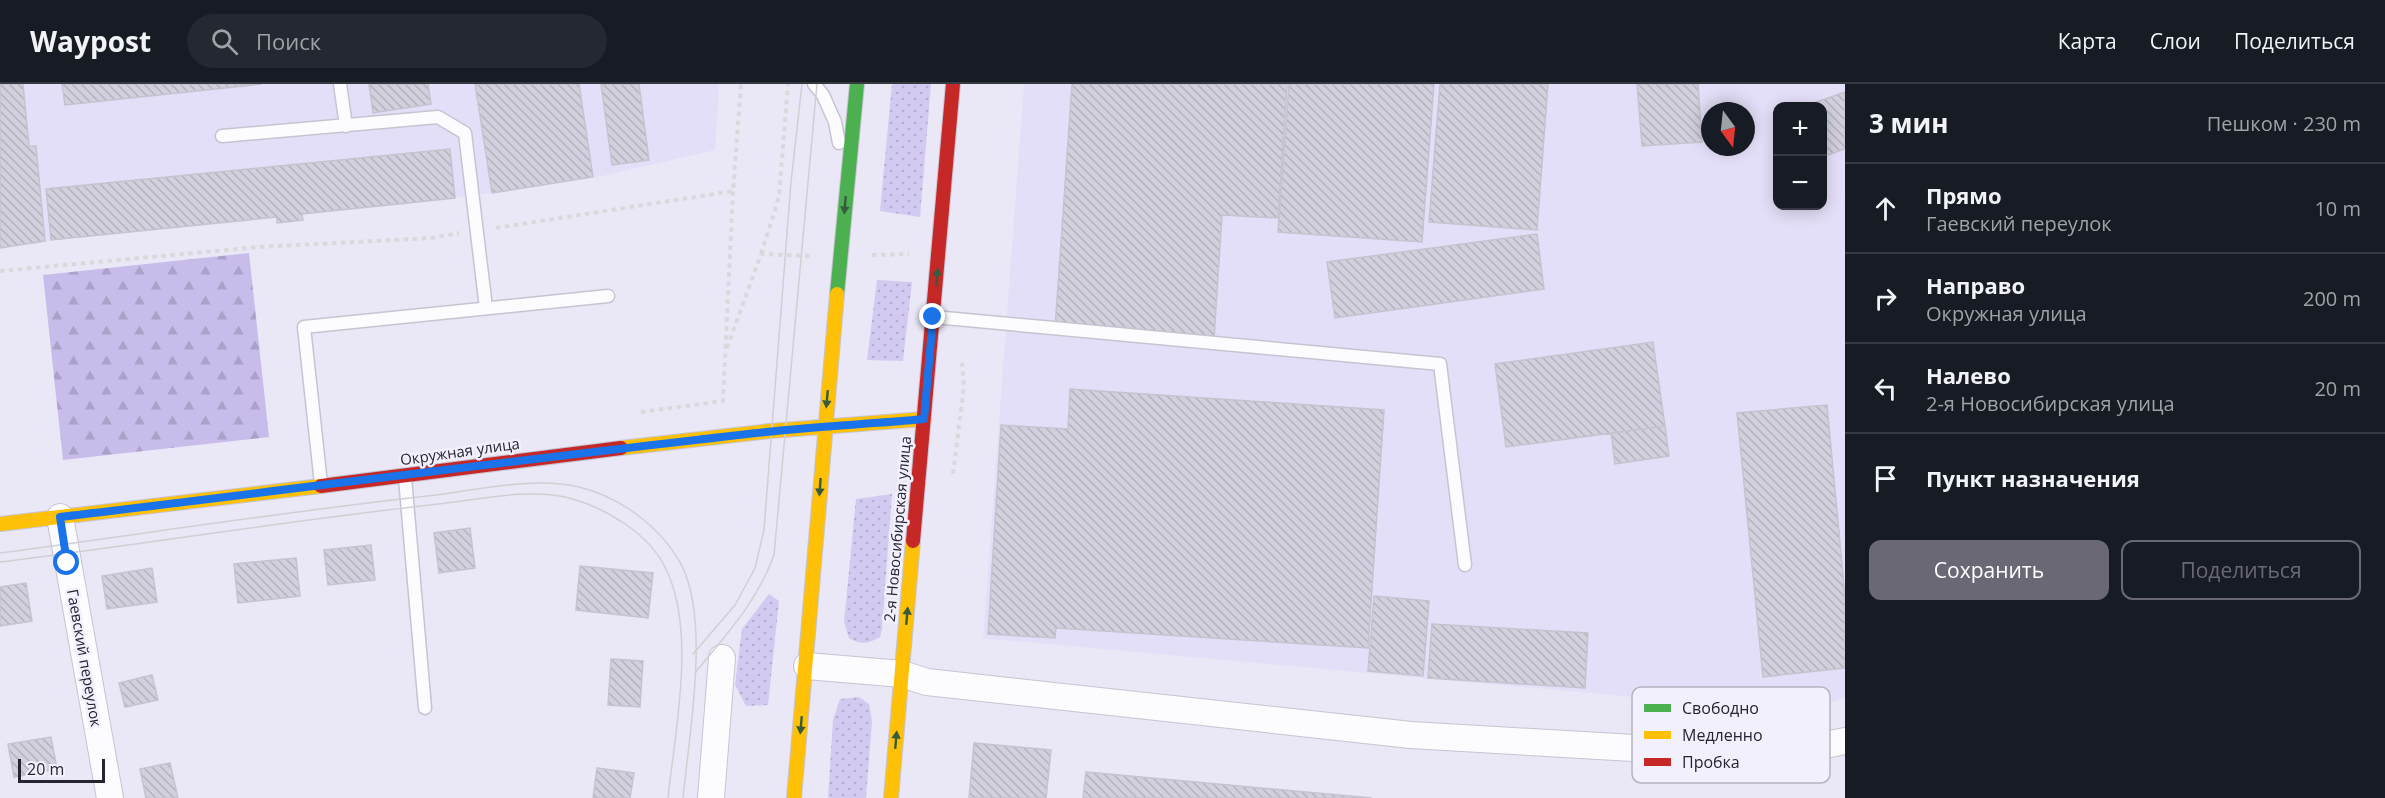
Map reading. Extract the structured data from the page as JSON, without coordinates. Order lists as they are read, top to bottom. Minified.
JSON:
{"streets":{"main road":["Окружная улица","2-я Новосибирская улица"],"street":["Гаевский переулок"]},"crossings":[["Окружная улица","2-я Новосибирская улица"],["Окружная улица","Гаевский переулок"]],"legend":["Свободно","Медленно","Пробка"],"scale_bar":"20 m","north":"bottom","page":{"header":"Waypost","search":"Поиск","nav":["Карта","Слои","Поделиться"],"heading":["3 мин","Пешком · 230 m"],"map_buttons":["+","−"],"list":[["Прямо","Гаевский переулок","10 m"],["Направо","Окружная улица","200 m"],["Налево","2-я Новосибирская улица","20 m"],"Пункт назначения"],"buttons":["Сохранить","Поделиться"],"scale":"20 m"}}
